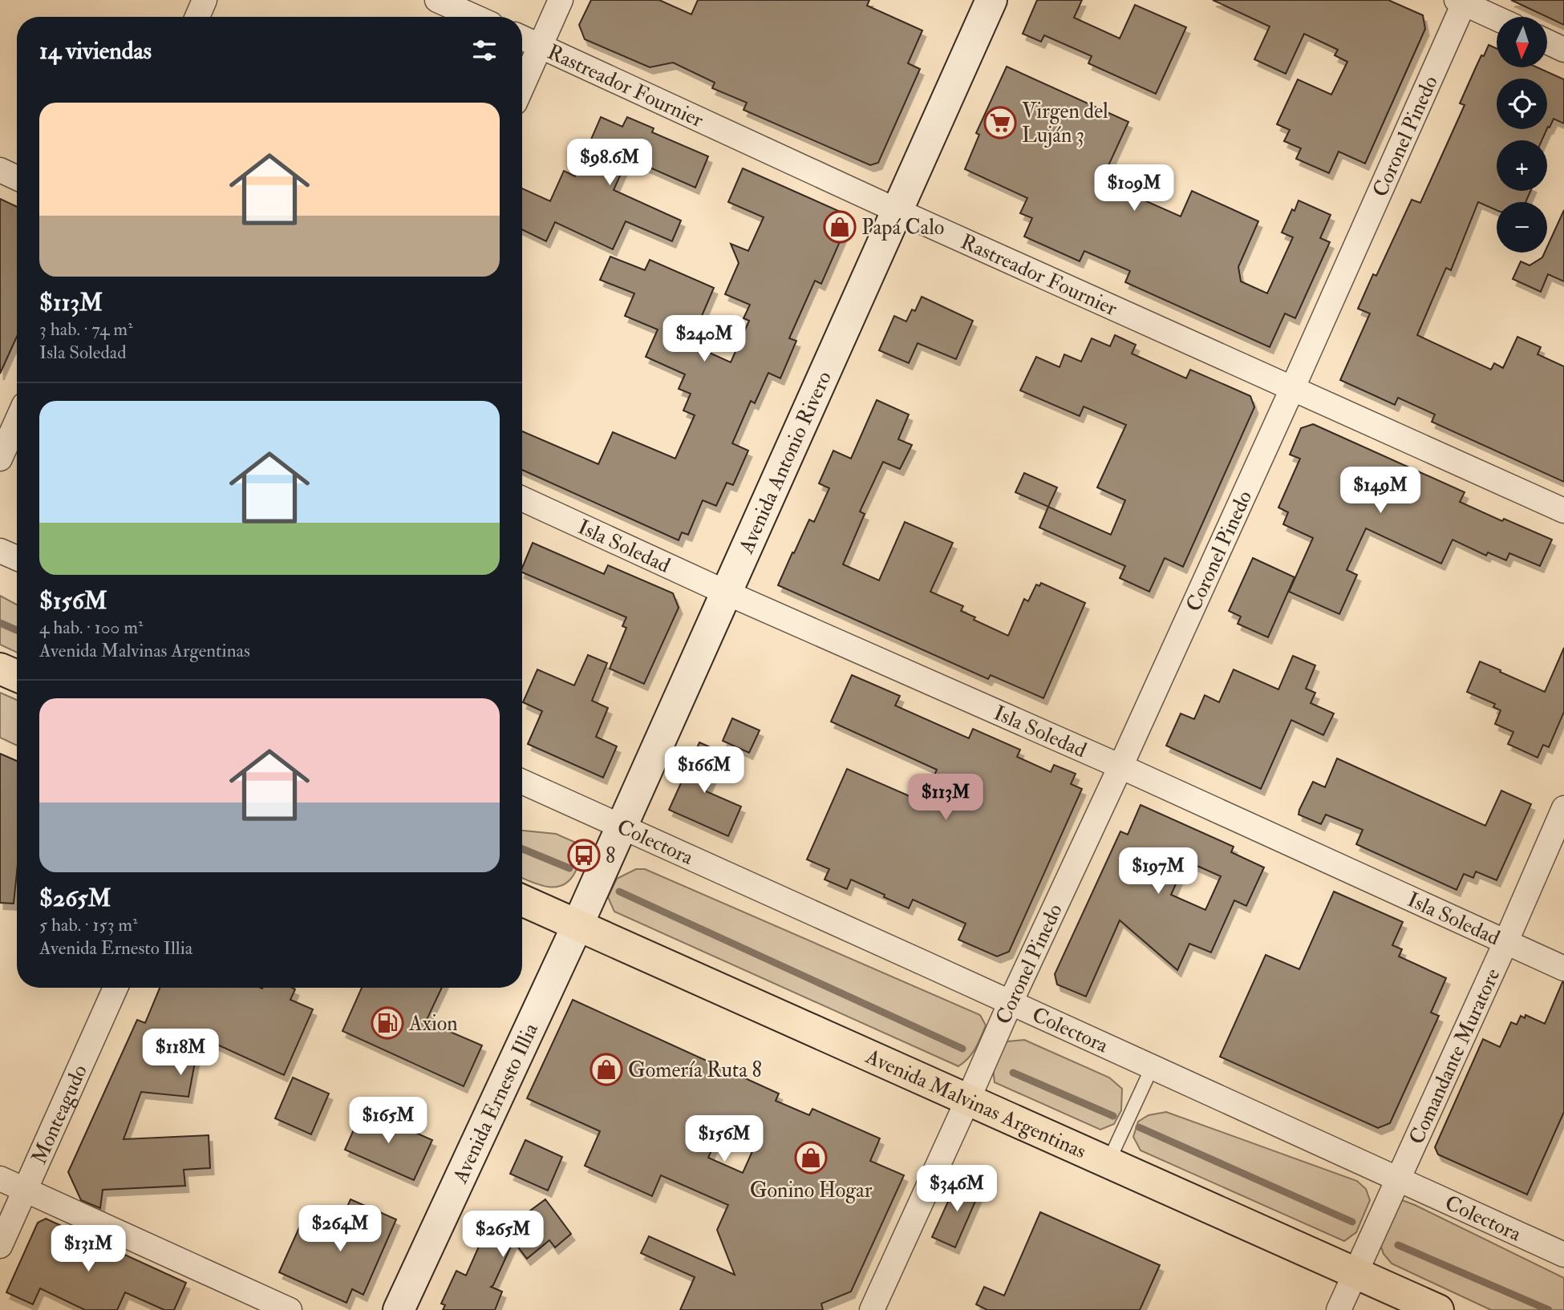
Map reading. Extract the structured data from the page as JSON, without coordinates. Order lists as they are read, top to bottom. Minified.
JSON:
{"streets":{"main road":["Avenida Antonio Rivero","Avenida Ernesto Illia","Avenida Malvinas Argentinas"],"street":["Rastreador Fournier","Coronel Pinedo","Isla Soledad","Colectora","Comandante Muratore","Monteagudo"]},"crossings":[["Rastreador Fournier","Coronel Pinedo"],["Rastreador Fournier","Avenida Antonio Rivero"],["Coronel Pinedo","Isla Soledad"],["Coronel Pinedo","Colectora"],["Coronel Pinedo","Avenida Malvinas Argentinas"],["Avenida Antonio Rivero","Isla Soledad"],["Avenida Antonio Rivero","Colectora"],["Avenida Antonio Rivero","Avenida Ernesto Illia"],["Avenida Antonio Rivero","Avenida Malvinas Argentinas"],["Isla Soledad","Comandante Muratore"],["Colectora","Comandante Muratore"],["Comandante Muratore","Avenida Malvinas Argentinas"],["Avenida Ernesto Illia","Avenida Malvinas Argentinas"]],"places":{"supermarket":["Virgen del Luján 3"],"shop":["Papá Calo","Gomería Ruta 8","Gonino Hogar"],"bus stop":["8"],"fuel station":["Axion"]},"north":"bottom","page":{"map_buttons":["+","−"],"heading":"14 viviendas","list":[{"name":"$113M","note":"3 hab. · 74 m² · Isla Soledad"},{"name":"$156M","note":"4 hab. · 100 m² · Avenida Malvinas Argentinas"},{"name":"$265M","note":"5 hab. · 153 m² · Avenida Ernesto Illia"}],"price":["$98.6M","$109M","$240M","$149M","$166M","$113M","$197M","$118M","$165M","$156M","$346M","$264M","$265M","$131M"]}}
